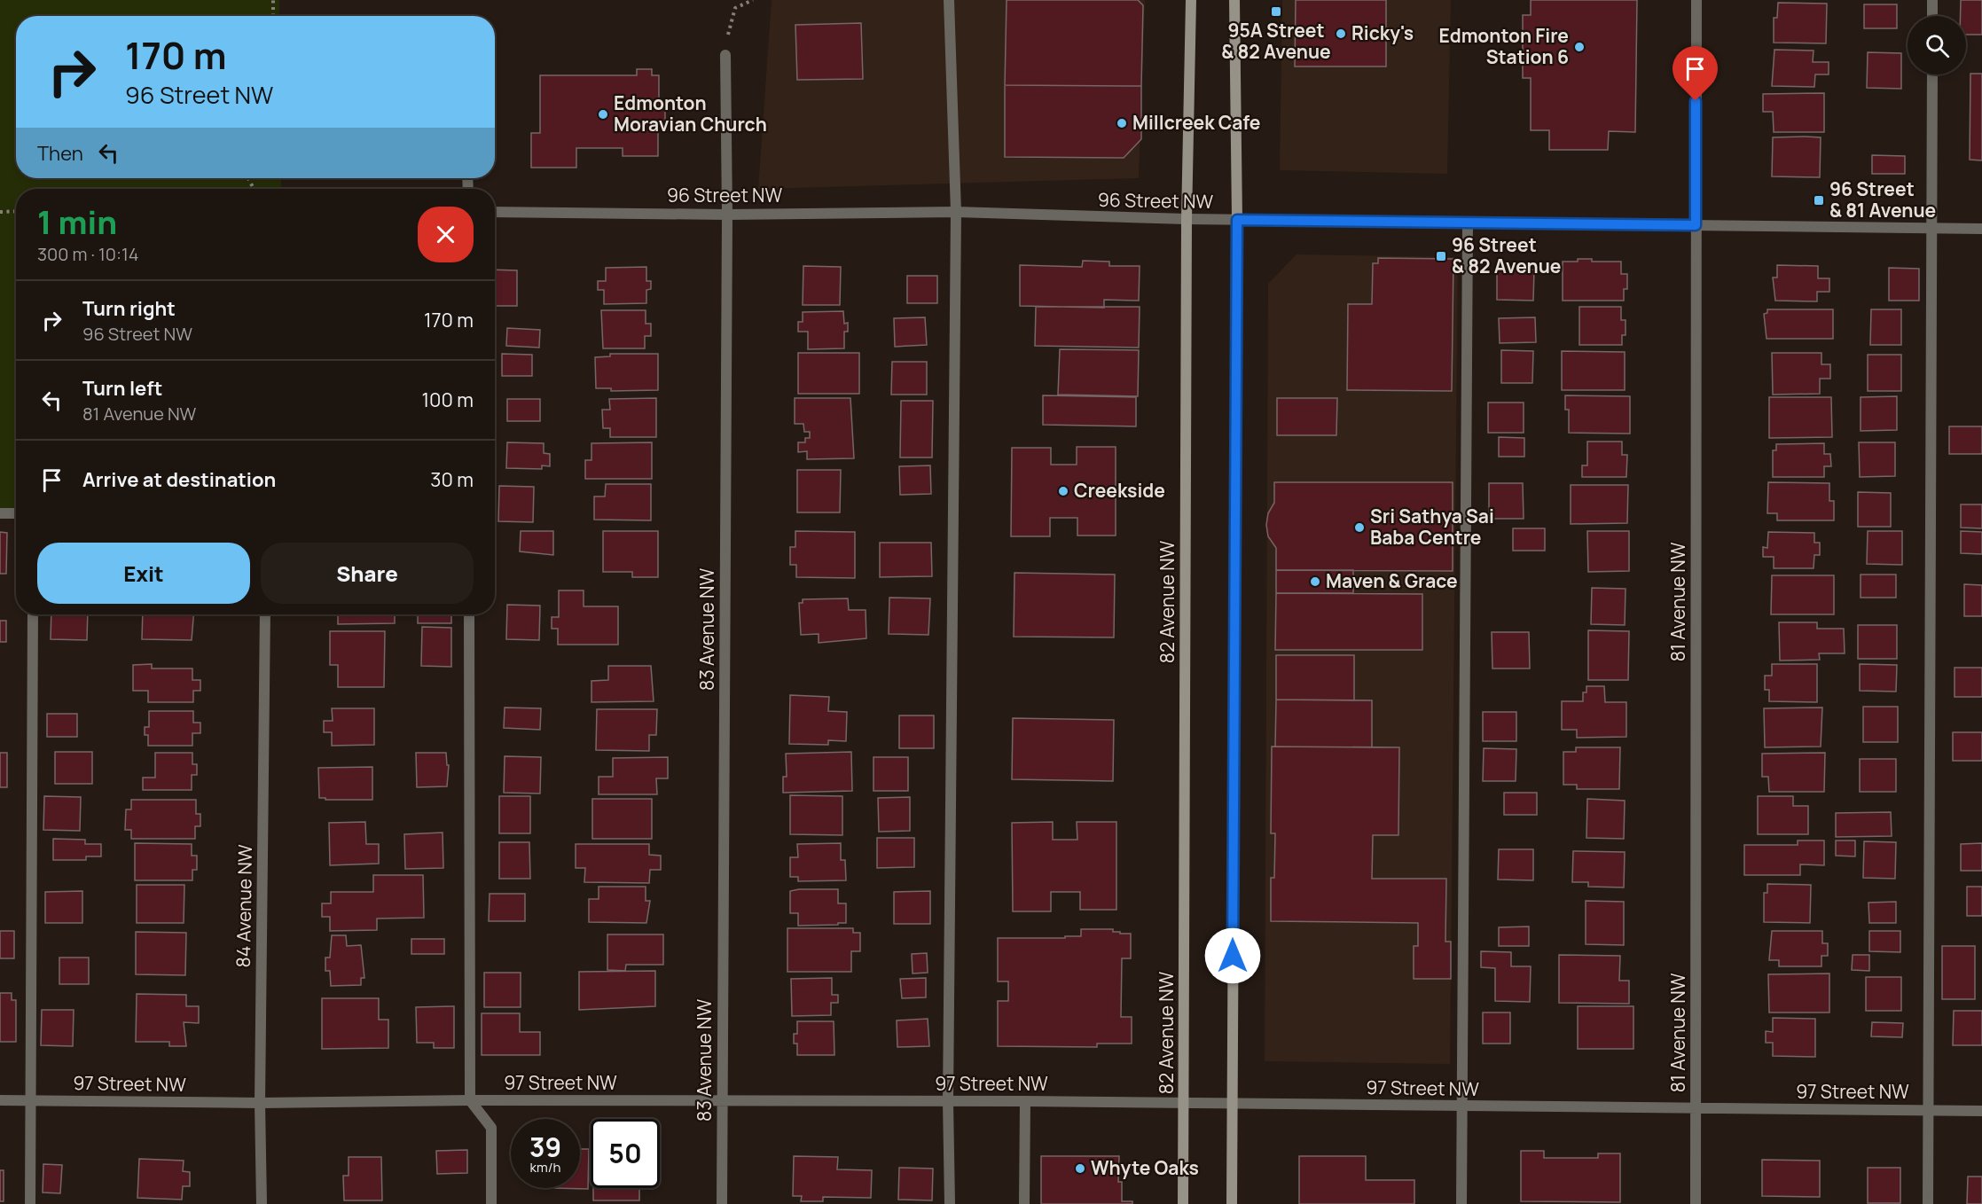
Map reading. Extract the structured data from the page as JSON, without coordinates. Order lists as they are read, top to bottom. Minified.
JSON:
{"streets":{"main road":["82 Avenue NW"],"street":["96 Street NW","81 Avenue NW","83 Avenue NW","84 Avenue NW","97 Street NW"]},"crossings":[["96 Street NW","82 Avenue NW"],["96 Street NW","81 Avenue NW"],["96 Street NW","83 Avenue NW"],["82 Avenue NW","97 Street NW"],["81 Avenue NW","97 Street NW"],["83 Avenue NW","97 Street NW"],["84 Avenue NW","97 Street NW"]],"places":{"transit":["95A Street & 82 Avenue","96 Street & 81 Avenue","96 Street & 82 Avenue"],"other":["Ricky's","Edmonton Fire Station 6","Edmonton Moravian Church","Millcreek Cafe","Creekside","Sri Sathya Sai Baba Centre","Maven & Grace","Whyte Oaks"]},"page":{"turn":["170 m","96 Street NW"],"then":"Then","heading":["1 min","300 m · 10:14"],"list":[{"name":"Turn right","note":"96 Street NW","value":"170 m"},{"name":"Turn left","note":"81 Avenue NW","value":"100 m"},{"name":"Arrive at destination","value":"30 m"}],"buttons":["Exit","Share"],"speed":"39 km/h","limit":"50"}}
